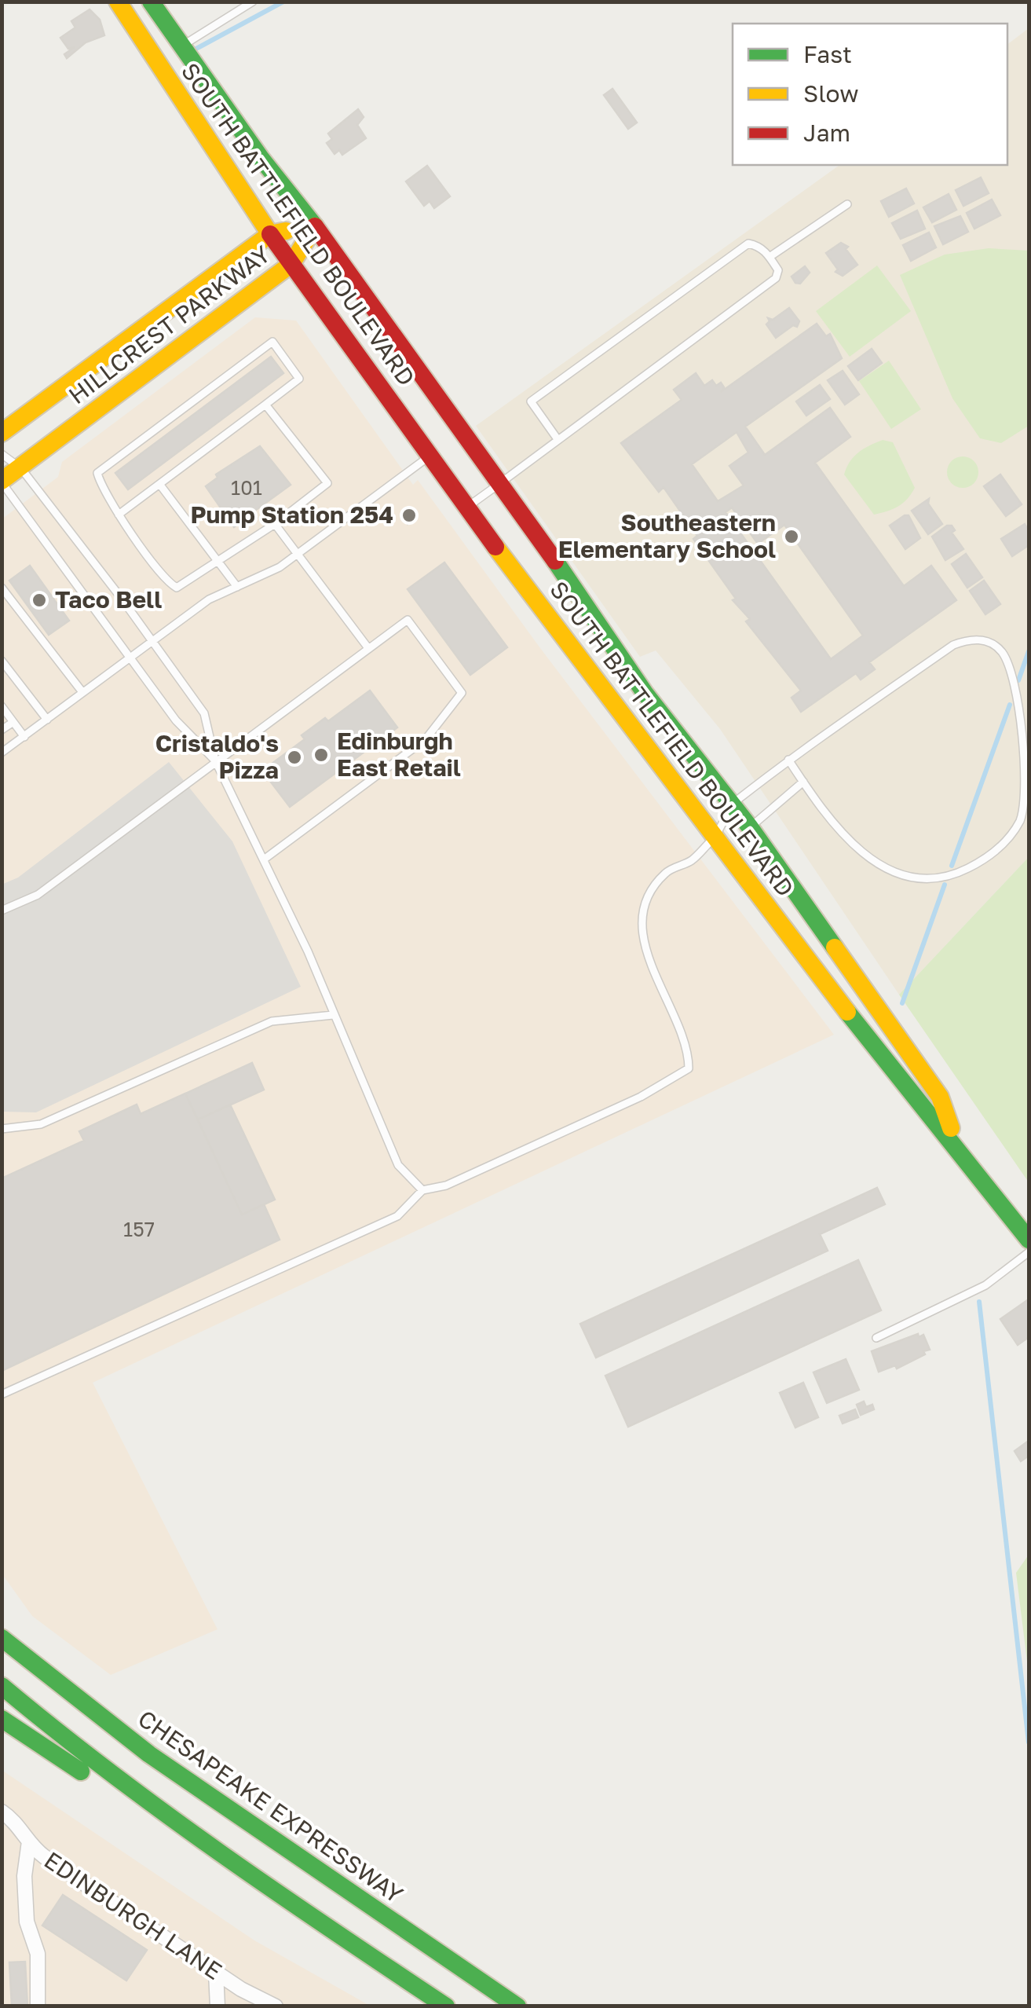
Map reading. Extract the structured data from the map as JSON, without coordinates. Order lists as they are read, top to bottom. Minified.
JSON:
{"streets":{"main road":["SOUTH BATTLEFIELD BOULEVARD","HILLCREST PARKWAY","CHESAPEAKE EXPRESSWAY"],"street":["EDINBURGH LANE"]},"crossings":[["SOUTH BATTLEFIELD BOULEVARD","HILLCREST PARKWAY"]],"places":["Pump Station 254","Southeastern Elementary School","Taco Bell","Edinburgh East Retail","Cristaldo's Pizza"],"house_numbers":["101","157"],"legend":["Fast","Slow","Jam"]}
